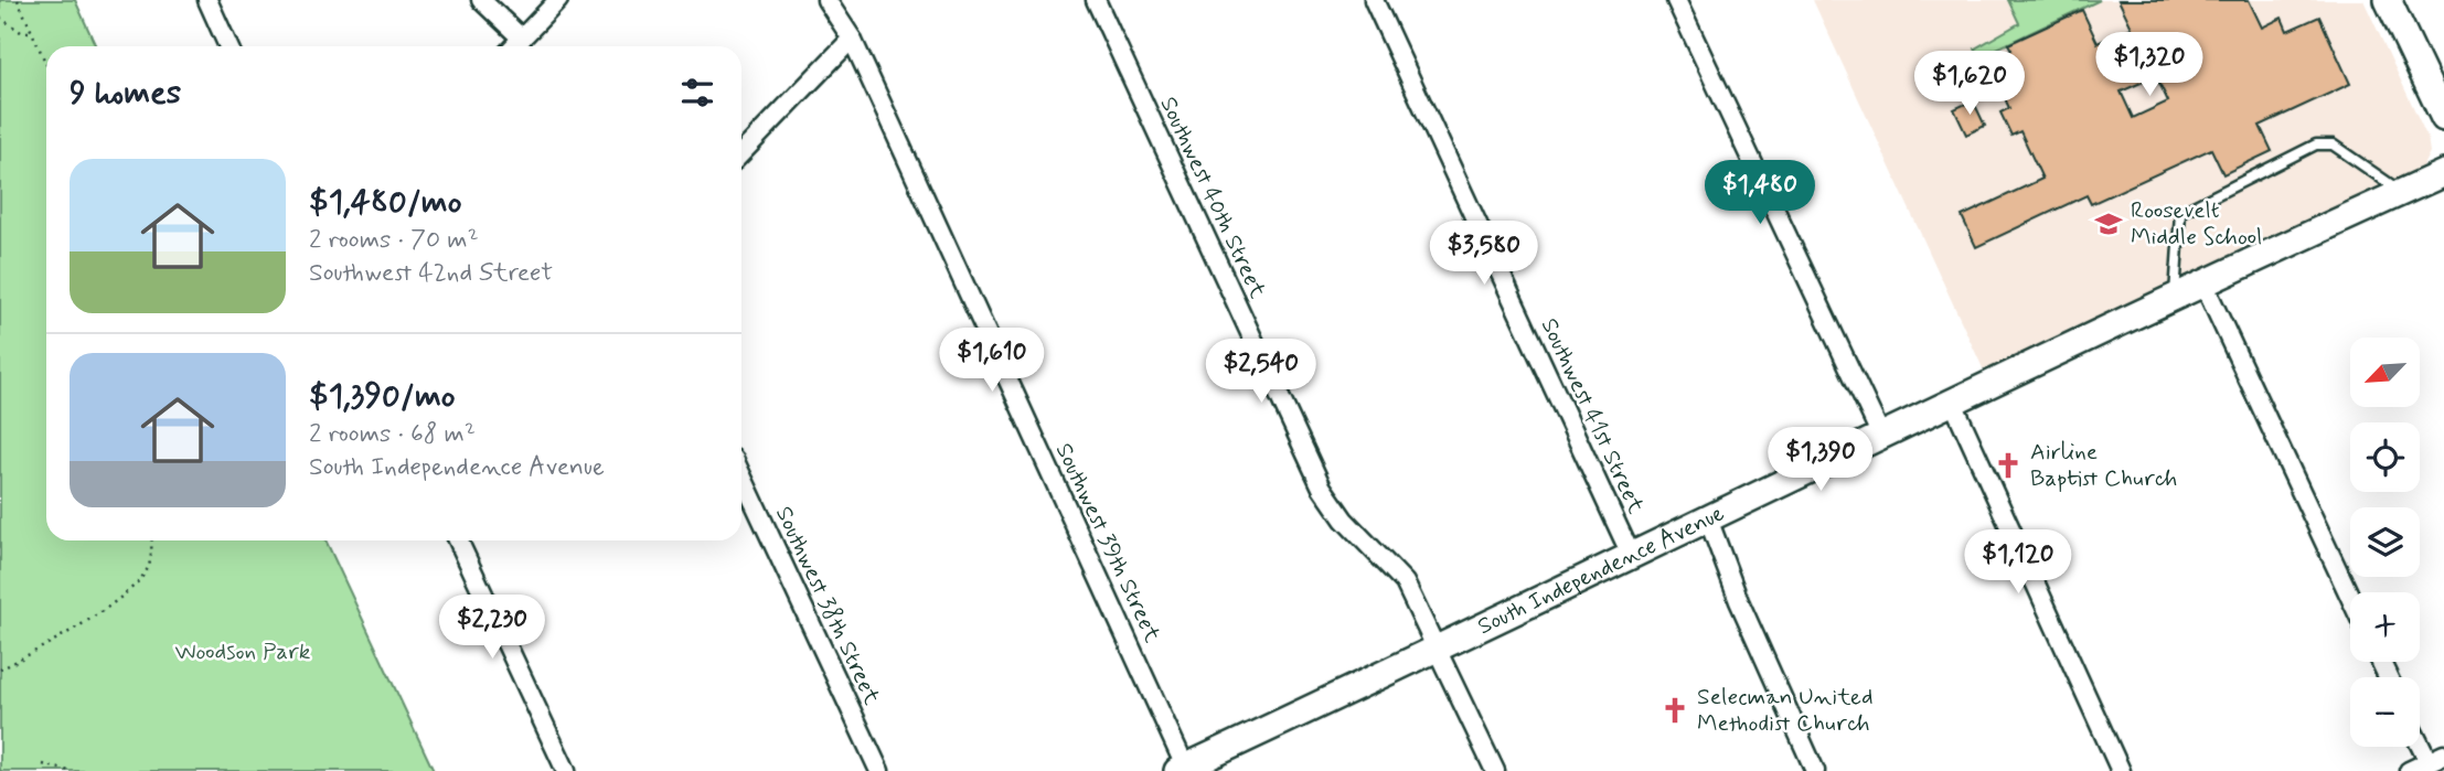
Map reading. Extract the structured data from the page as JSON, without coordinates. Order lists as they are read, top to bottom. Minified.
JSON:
{"streets":{"street":["Southwest 40th Street","Southwest 41st Street","Southwest 39th Street","South Independence Avenue","Southwest 38th Street"]},"crossings":[["Southwest 40th Street","South Independence Avenue"],["Southwest 41st Street","South Independence Avenue"],["Southwest 39th Street","South Independence Avenue"]],"parks":["Woodson Park"],"places":{"school or university":["Roosevelt Middle School"],"church":["Airline Baptist Church","Selecman United Methodist Church"]},"north":"bottom left","page":{"price":["$1,320","$1,620","$1,480","$3,580","$1,610","$2,540","$1,390","$1,120","$2,230"],"heading":"9 homes","list":[{"name":"$1,480/mo","note":"2 rooms · 70 m² · Southwest 42nd Street"},{"name":"$1,390/mo","note":"2 rooms · 68 m² · South Independence Avenue"}],"map_buttons":["+","−"]}}
